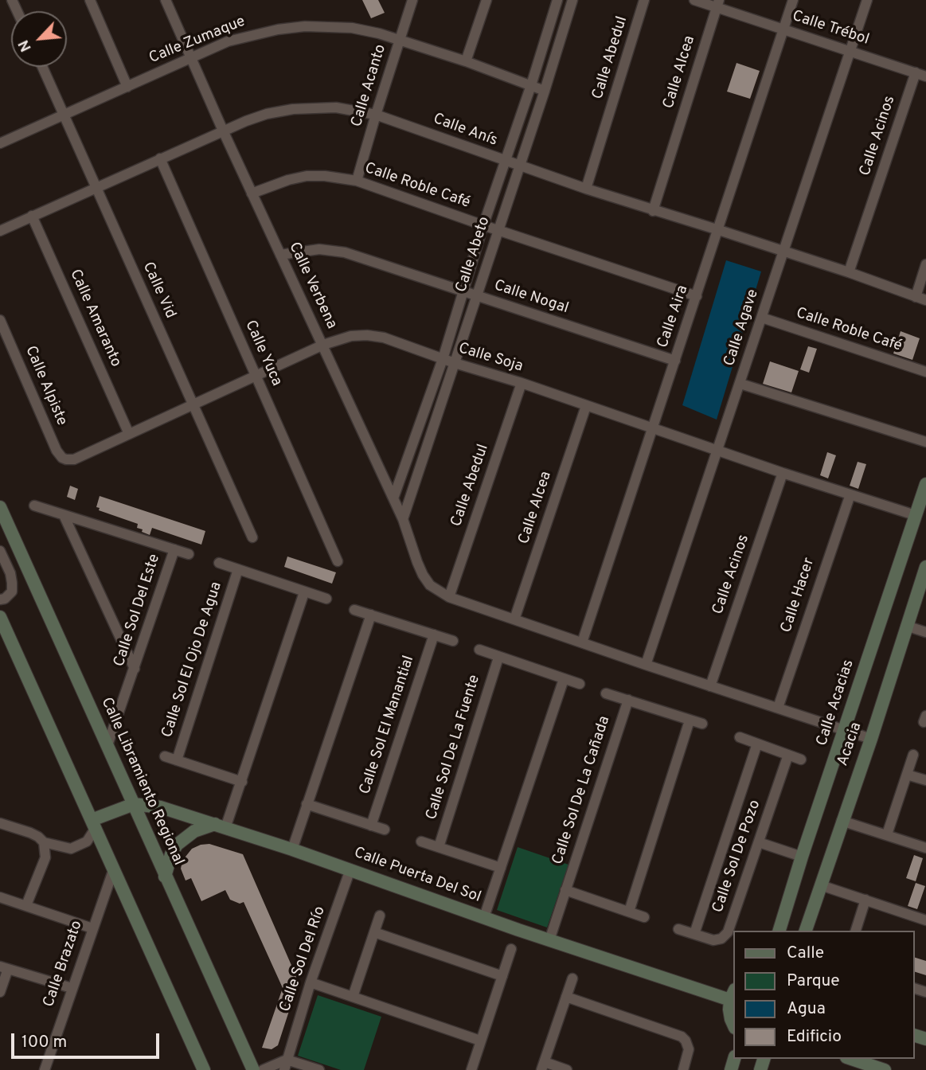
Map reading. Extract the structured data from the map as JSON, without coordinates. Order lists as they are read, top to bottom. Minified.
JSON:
{"streets":{"street":["Calle Trébol","Calle Zumaque","Calle Abedul","Calle Alcea","Calle Acanto","Calle Anís","Calle Acinos","Calle Roble Café","Calle Abeto","Calle Verbena","Calle Vid","Calle Nogal","Calle Aira","Calle Amaranto","Calle Agave","Calle Yuca","Calle Soja","Calle Alpiste","Calle Hacer","Calle Sol Del Este","Calle Sol El Ojo De Agua","Calle Acacias","Calle Sol El Manantial","Acacia","Calle Sol De La Fuente","Calle Libramiento Regional","Calle Sol De La Cañada","Calle Sol De Pozo","Calle Puerta Del Sol","Calle Sol Del Río","Calle Brazato"]},"crossings":[["Calle Trébol","Calle Alcea"],["Calle Trébol","Calle Acinos"],["Calle Trébol","Calle Aira"],["Calle Trébol","Calle Agave"],["Calle Zumaque","Calle Acanto"],["Calle Zumaque","Calle Abeto"],["Calle Zumaque","Calle Verbena"],["Calle Zumaque","Calle Vid"],["Calle Abedul","Calle Anís"],["Calle Abedul","Calle Verbena"],["Calle Abedul","Calle Soja"],["Calle Alcea","Calle Anís"],["Calle Alcea","Calle Soja"],["Calle Acanto","Calle Anís"],["Calle Acanto","Calle Roble Café"],["Calle Anís","Calle Acinos"],["Calle Anís","Calle Abeto"],["Calle Anís","Calle Verbena"],["Calle Anís","Calle Vid"],["Calle Anís","Calle Aira"],["Calle Anís","Calle Amaranto"],["Calle Anís","Calle Agave"],["Calle Anís","Calle Yuca"],["Calle Acinos","Calle Soja"],["Calle Roble Café","Calle Abeto"],["Calle Roble Café","Calle Verbena"],["Calle Roble Café","Calle Aira"],["Calle Roble Café","Calle Agave"],["Calle Abeto","Calle Verbena"],["Calle Abeto","Calle Nogal"],["Calle Abeto","Calle Soja"],["Calle Verbena","Calle Nogal"],["Calle Verbena","Calle Soja"],["Calle Vid","Calle Soja"],["Calle Nogal","Calle Aira"],["Calle Aira","Calle Soja"],["Calle Amaranto","Calle Soja"],["Calle Agave","Calle Soja"],["Calle Yuca","Calle Soja"],["Calle Soja","Calle Alpiste"],["Calle Soja","Calle Hacer"],["Calle Soja","Calle Acacias"],["Calle Sol Del Este","Calle Libramiento Regional"],["Calle Libramiento Regional","Calle Puerta Del Sol"],["Calle Sol De La Cañada","Calle Puerta Del Sol"],["Calle Puerta Del Sol","Calle Sol Del Río"]],"legend":["Calle","Parque","Agua","Edificio"],"scale_bar":"100 m","north":"bottom left"}
